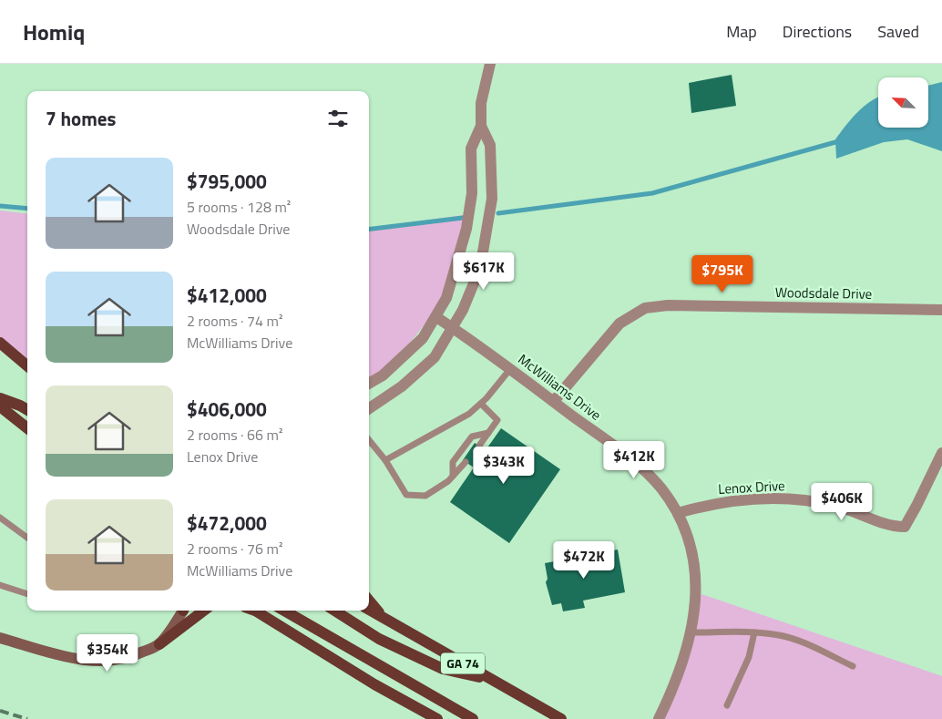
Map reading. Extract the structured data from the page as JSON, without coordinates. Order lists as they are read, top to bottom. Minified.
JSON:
{"streets":{"main road":["GA 74"],"street":["Woodsdale Drive","McWilliams Drive","Lenox Drive"]},"crossings":[["Woodsdale Drive","McWilliams Drive"],["McWilliams Drive","Lenox Drive"]],"north":"top left","page":{"header":"Homiq","nav":["Map","Directions","Saved"],"heading":"7 homes","list":[{"name":"$795,000","note":"5 rooms · 128 m² · Woodsdale Drive"},{"name":"$412,000","note":"2 rooms · 74 m² · McWilliams Drive"},{"name":"$406,000","note":"2 rooms · 66 m² · Lenox Drive"},{"name":"$472,000","note":"2 rooms · 76 m² · McWilliams Drive"}],"price":["$617K","$795K","$412K","$343K","$406K","$472K","$354K"]}}
